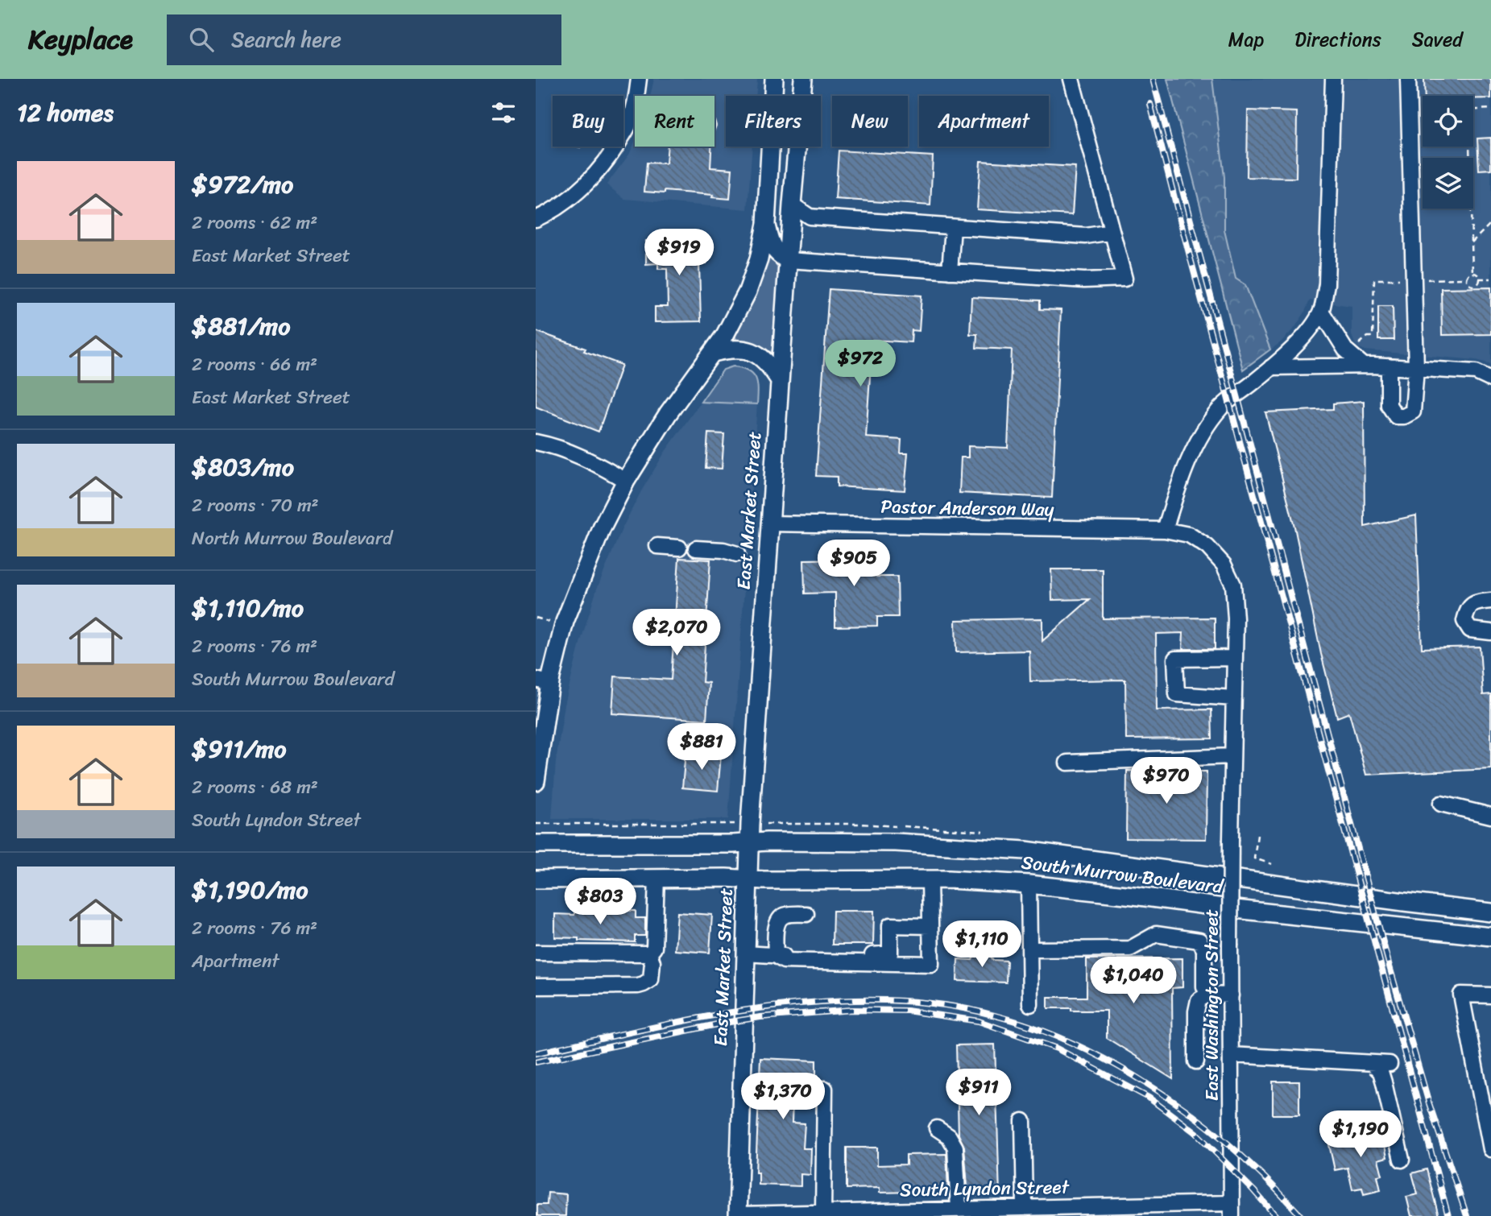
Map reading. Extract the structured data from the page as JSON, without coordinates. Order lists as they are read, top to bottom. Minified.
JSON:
{"streets":{"main road":["East Market Street","South Murrow Boulevard"],"street":["Pastor Anderson Way","East Washington Street","South Lyndon Street"]},"crossings":[["Pastor Anderson Way","East Market Street"],["Pastor Anderson Way","East Washington Street"],["East Market Street","South Murrow Boulevard"],["East Market Street","South Lyndon Street"],["East Washington Street","South Lyndon Street"]],"page":{"header":"Keyplace","search":"Search here","nav":["Map","Directions","Saved"],"heading":"12 homes","chip":["Buy","Rent","Filters","New","Apartment"],"list":[{"name":"$972/mo","note":"2 rooms · 62 m² · East Market Street"},{"name":"$881/mo","note":"2 rooms · 66 m² · East Market Street"},{"name":"$803/mo","note":"2 rooms · 70 m² · North Murrow Boulevard"},{"name":"$1,110/mo","note":"2 rooms · 76 m² · South Murrow Boulevard"},{"name":"$911/mo","note":"2 rooms · 68 m² · South Lyndon Street"},{"name":"$1,190/mo","note":"2 rooms · 76 m² · Apartment"}],"price":["$919","$972","$905","$2,070","$881","$970","$803","$1,110","$1,040","$911","$1,370","$1,190"]}}
